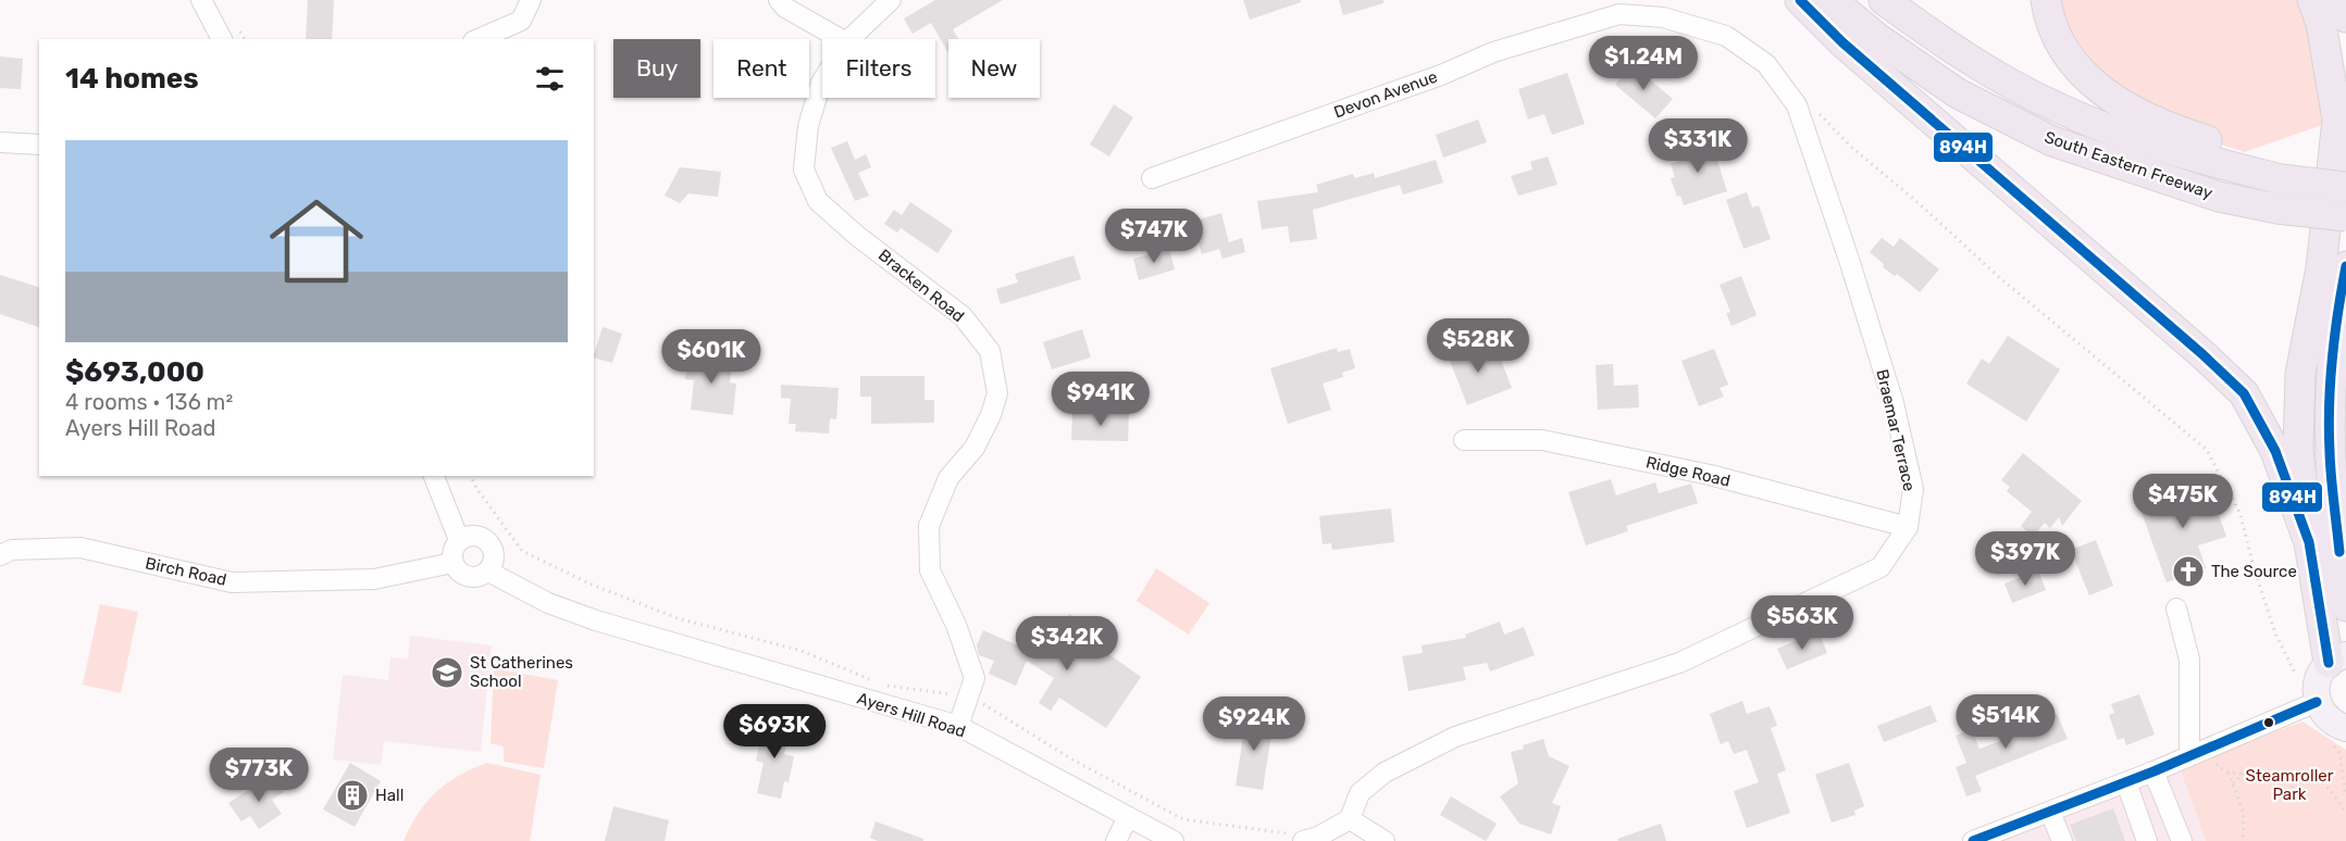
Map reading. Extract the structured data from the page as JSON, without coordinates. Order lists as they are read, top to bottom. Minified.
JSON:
{"streets":{"highway":["South Eastern Freeway"],"street":["Devon Avenue","Bracken Road","Braemar Terrace","Ridge Road","Birch Road","Ayers Hill Road"]},"crossings":[["Devon Avenue","Braemar Terrace"],["Bracken Road","Ayers Hill Road"],["Braemar Terrace","Ridge Road"],["Birch Road","Ayers Hill Road"]],"parks":["Steamroller Park"],"places":{"church":["The Source"],"school or university":["St Catherines School"],"building":["Hall"]},"lines":["transit line 894H"],"page":{"price":["$1.24M","$331K","$747K","$528K","$601K","$941K","$475K","$397K","$563K","$342K","$514K","$924K","$693K","$773K"],"chip":["Buy","Rent","Filters","New"],"heading":"14 homes","list":[{"name":"$693,000","note":"4 rooms · 136 m² · Ayers Hill Road"}]}}
